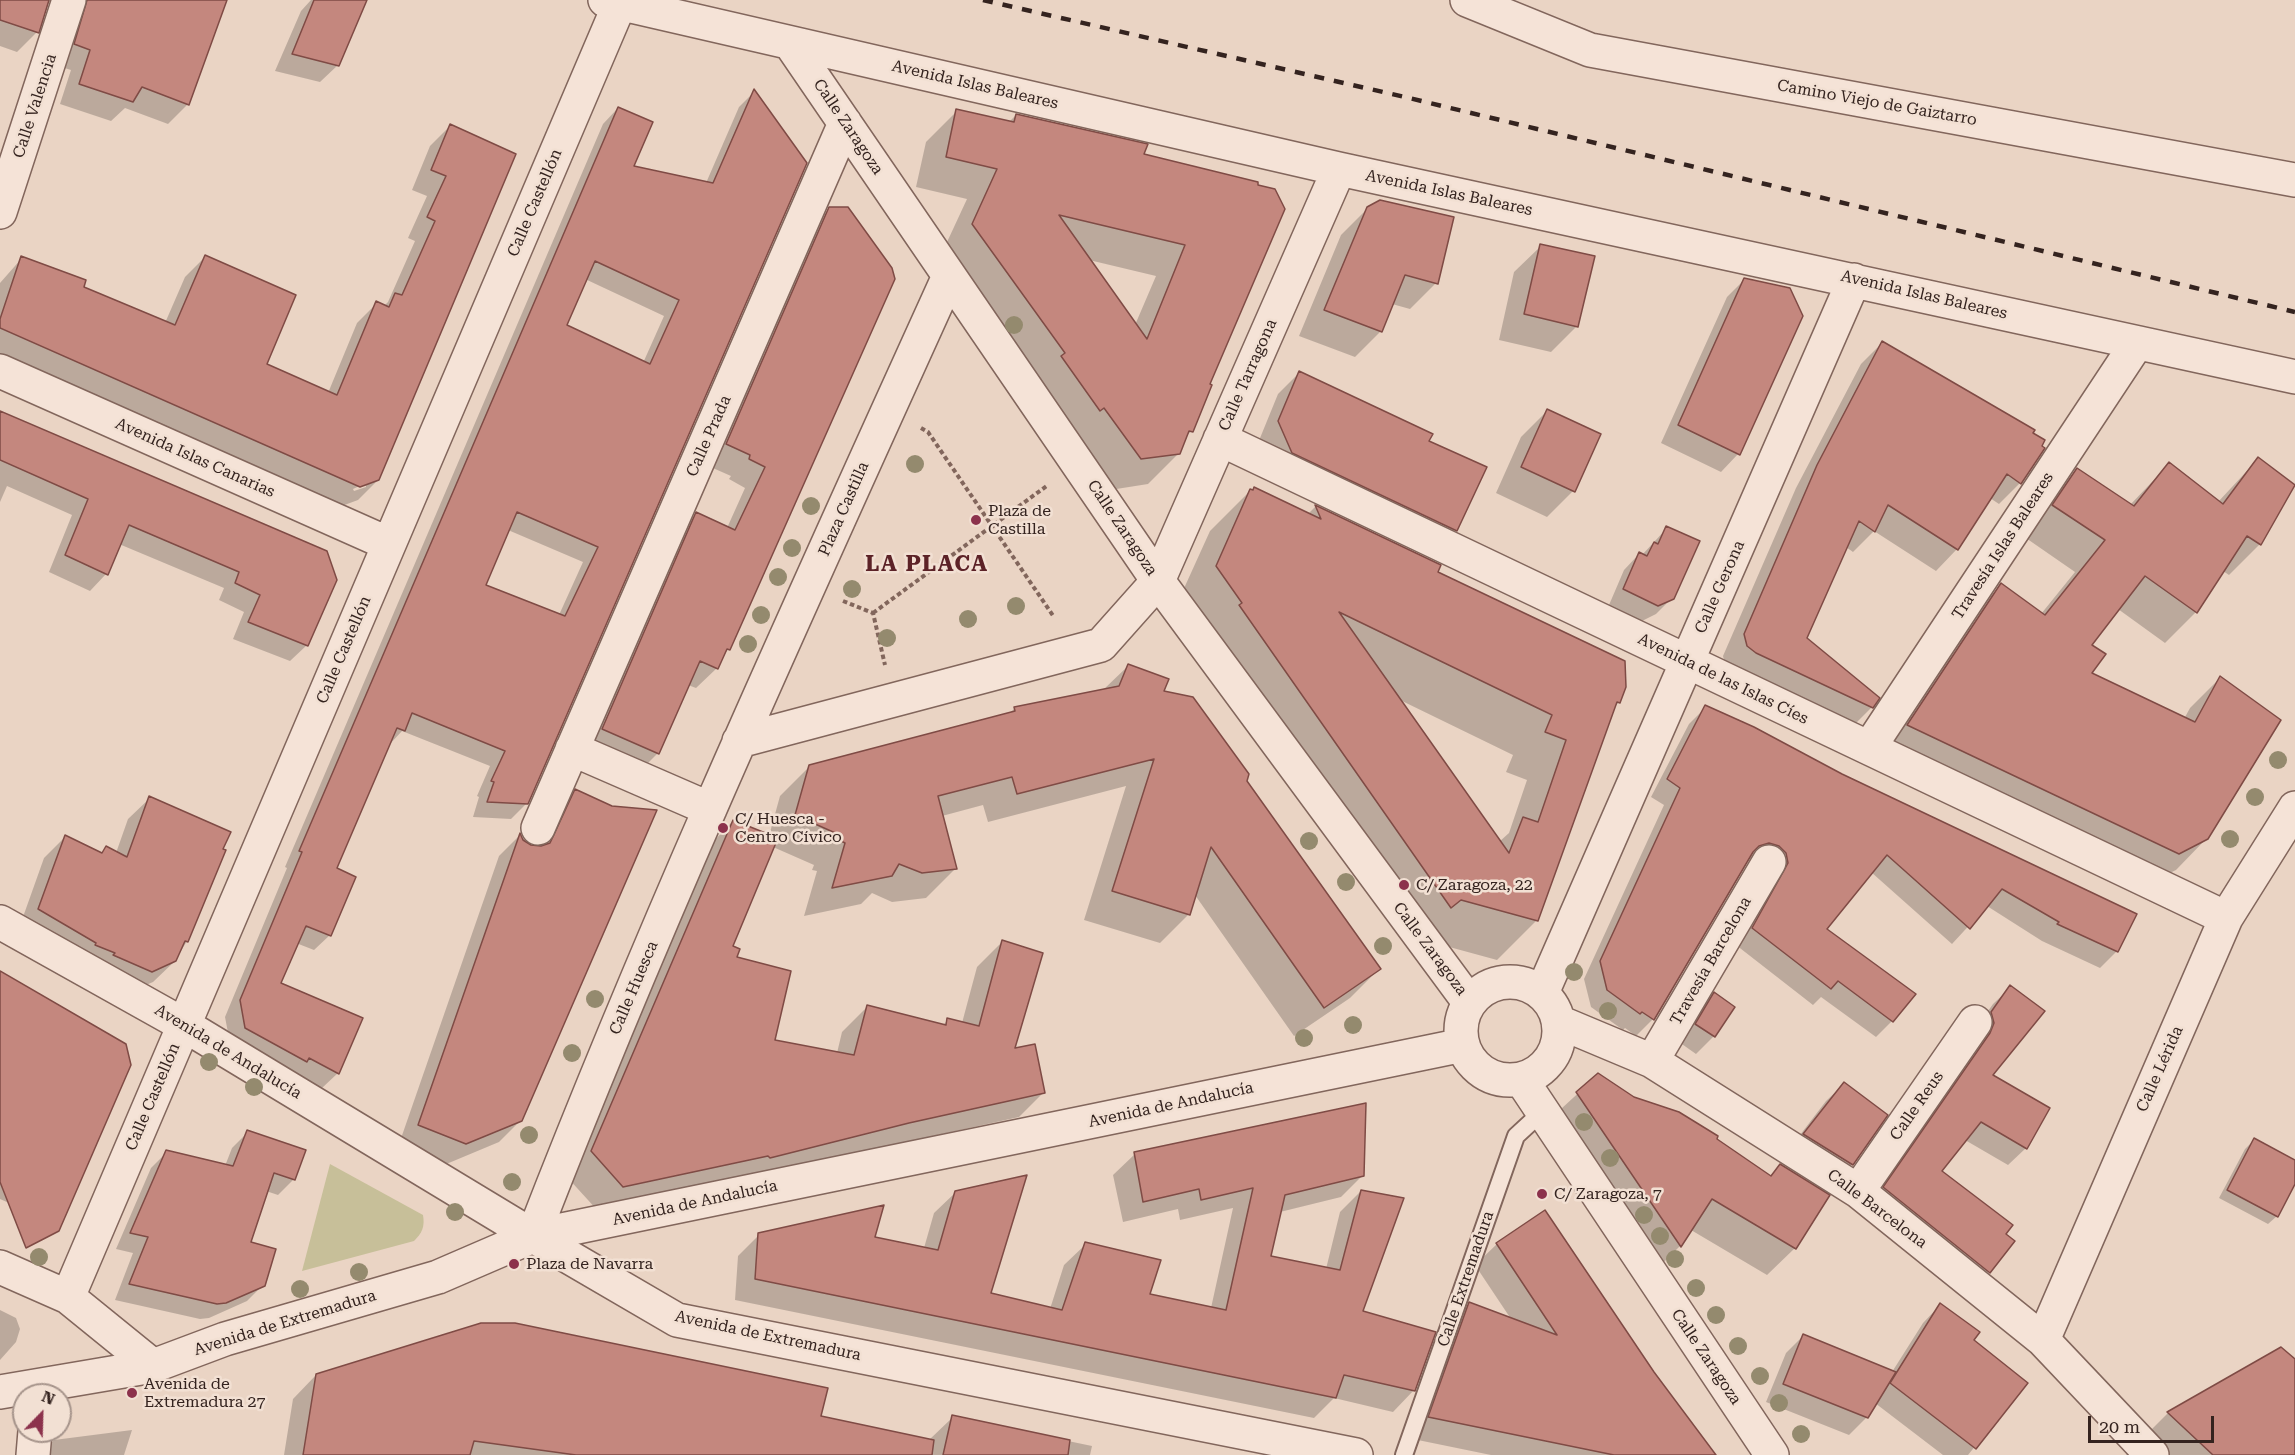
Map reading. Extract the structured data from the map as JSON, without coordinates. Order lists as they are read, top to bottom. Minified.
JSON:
{"streets":{"street":["Avenida Islas Baleares","Camino Viejo de Gaiztarro","Calle Valencia","Calle Zaragoza","Calle Castellón","Calle Tarragona","Calle Prada","Avenida Islas Canarias","Plaza Castilla","Travesía Islas Baleares","Calle Gerona","Avenida de las Islas Cíes","Travesía Barcelona","Calle Huesca","Avenida de Andalucía","Calle Lérida","Calle Reus","Calle Barcelona","Avenida de Extremadura"],"lane":["Calle Extremadura"]},"crossings":[["Avenida Islas Baleares","Calle Zaragoza"],["Avenida Islas Baleares","Calle Castellón"],["Avenida Islas Baleares","Calle Tarragona"],["Avenida Islas Baleares","Travesía Islas Baleares"],["Avenida Islas Baleares","Calle Gerona"],["Calle Zaragoza","Calle Tarragona"],["Calle Zaragoza","Calle Prada"],["Calle Zaragoza","Plaza Castilla"],["Calle Zaragoza","Calle Gerona"],["Calle Zaragoza","Avenida de Andalucía"],["Calle Zaragoza","Calle Barcelona"],["Calle Zaragoza","Calle Extremadura"],["Calle Castellón","Avenida Islas Canarias"],["Calle Castellón","Avenida de Andalucía"],["Calle Tarragona","Avenida de las Islas Cíes"],["Plaza Castilla","Calle Huesca"],["Travesía Islas Baleares","Avenida de las Islas Cíes"],["Calle Gerona","Avenida de las Islas Cíes"],["Calle Gerona","Avenida de Andalucía"],["Calle Gerona","Calle Barcelona"],["Avenida de las Islas Cíes","Calle Lérida"],["Travesía Barcelona","Calle Barcelona"],["Calle Huesca","Avenida de Andalucía"],["Calle Huesca","Avenida de Extremadura"],["Avenida de Andalucía","Calle Barcelona"],["Avenida de Andalucía","Avenida de Extremadura"],["Calle Lérida","Calle Barcelona"],["Calle Reus","Calle Barcelona"]],"districts":["LA PLACA"],"places":["Plaza de Castilla","C/ Huesca - Centro Cívico","C/ Zaragoza, 22","C/ Zaragoza, 7","Plaza de Navarra","Avenida de Extremadura 27"],"scale_bar":"20 m","north":"top right"}
